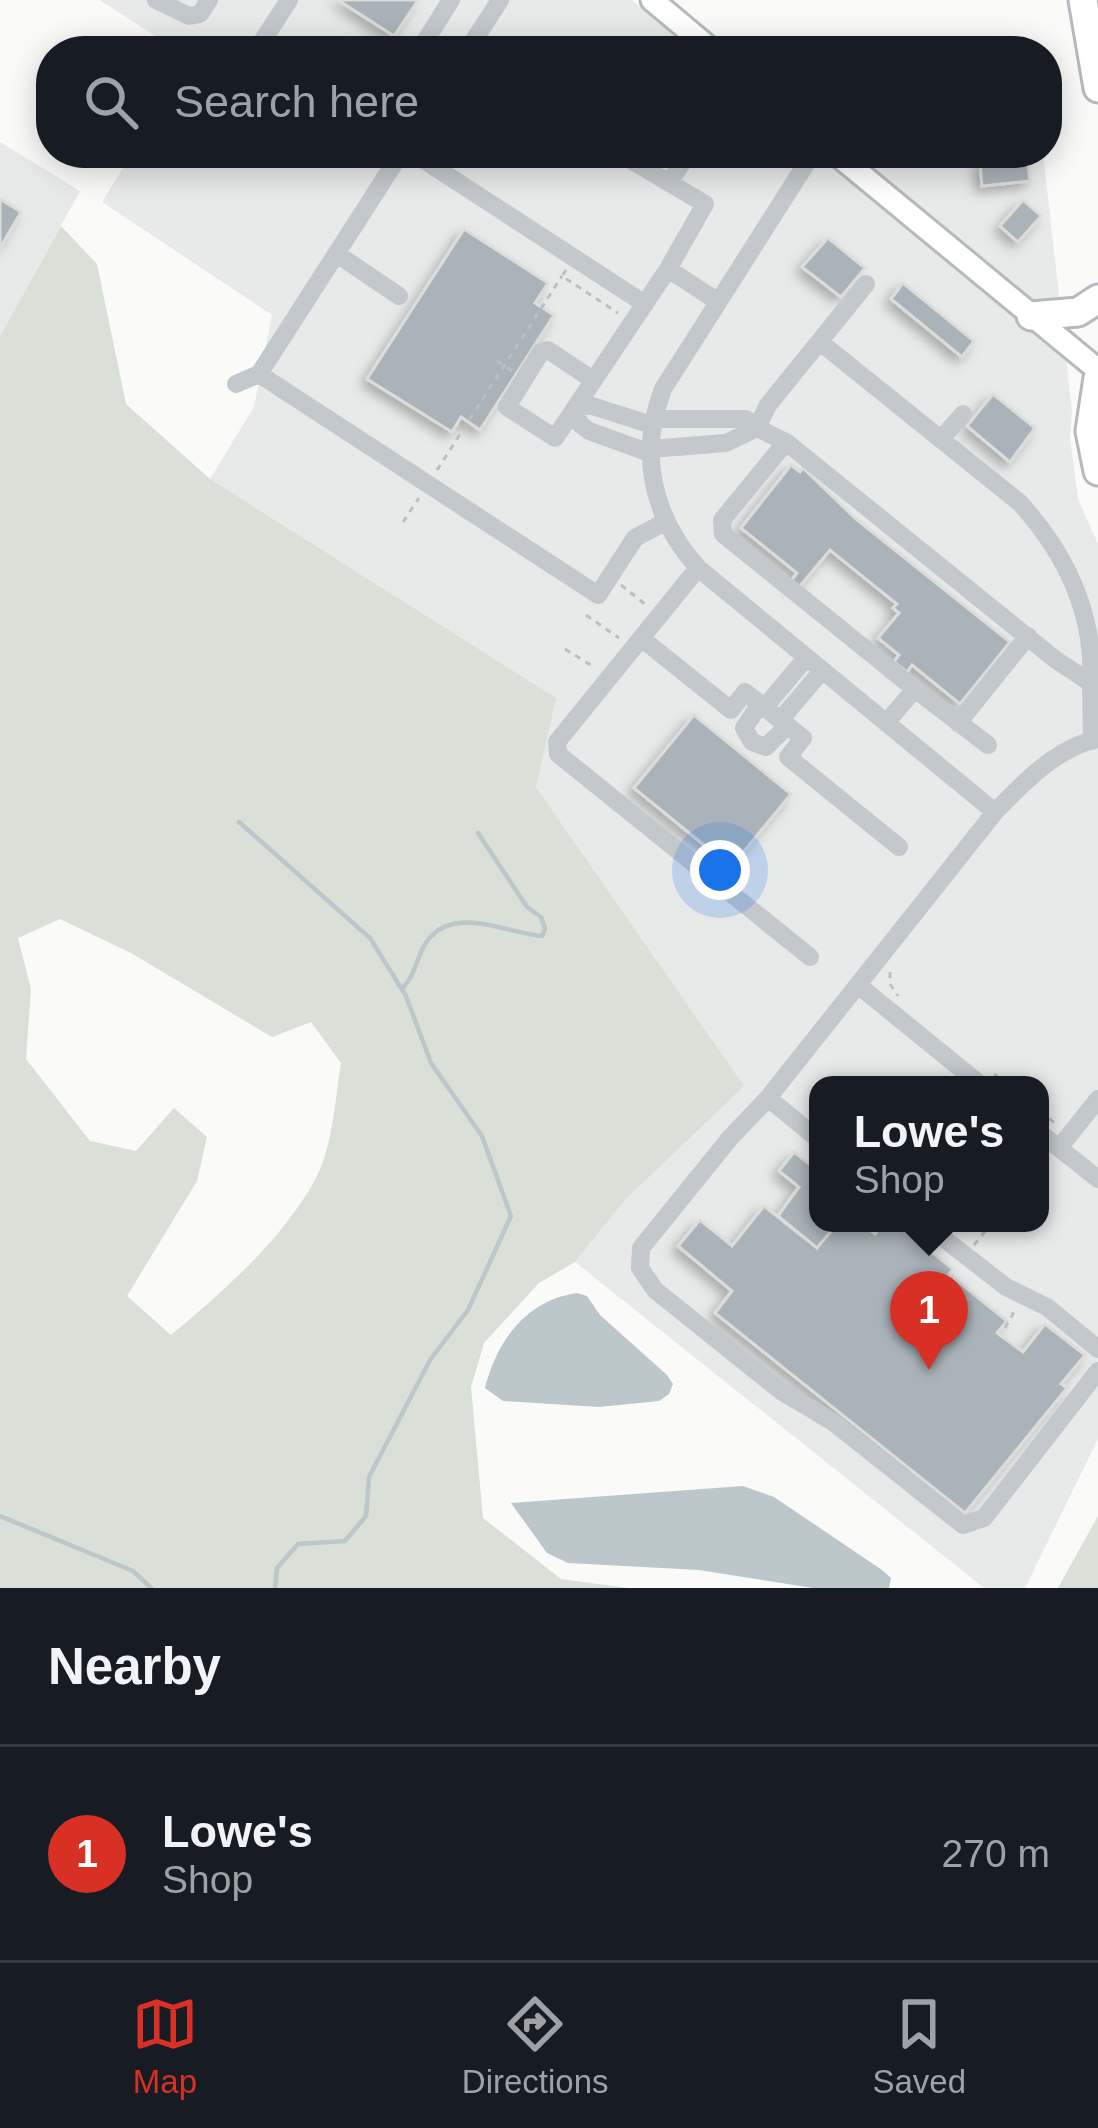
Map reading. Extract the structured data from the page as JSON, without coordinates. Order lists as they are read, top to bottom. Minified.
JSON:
{"page":{"search":"Search here","popup":["Lowe's","Shop"],"pins":"1","heading":"Nearby","list":[{"mark":"1","name":"Lowe's","note":"Shop","value":"270 m"}],"nav":["Map","Directions","Saved"]}}
